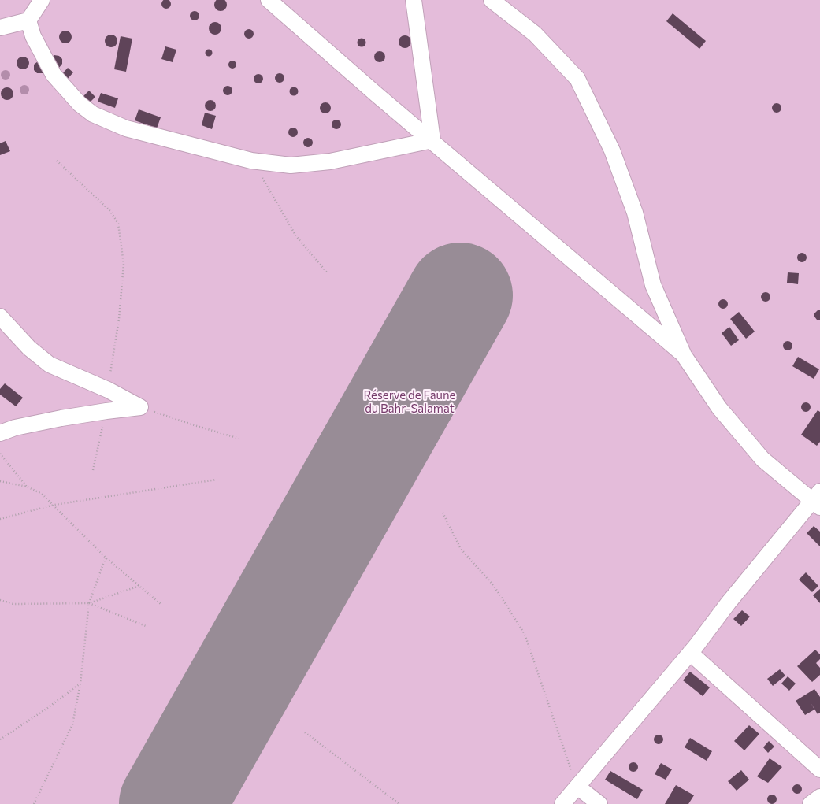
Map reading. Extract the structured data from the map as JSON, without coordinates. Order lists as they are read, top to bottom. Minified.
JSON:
{"parks":["Réserve de Faune du Bahr-Salamat"]}
